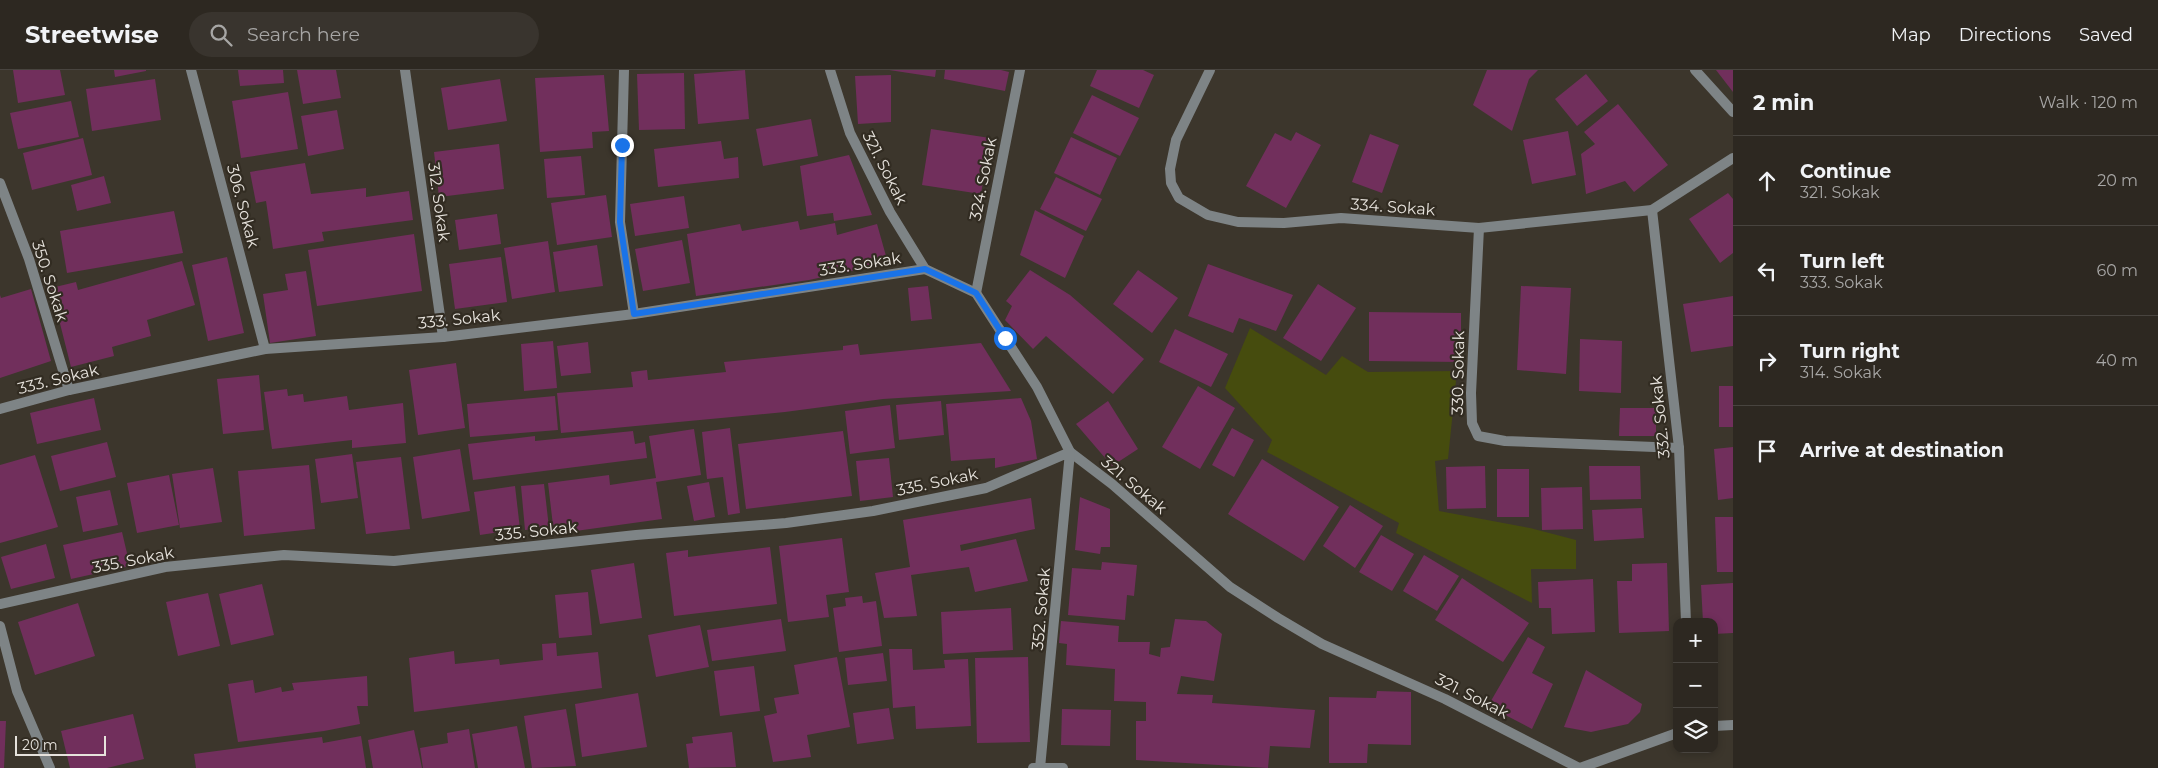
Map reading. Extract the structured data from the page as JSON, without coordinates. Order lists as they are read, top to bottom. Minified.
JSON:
{"streets":{"street":["321. Sokak","324. Sokak","312. Sokak","306. Sokak","334. Sokak","333. Sokak","350. Sokak","330. Sokak","332. Sokak","335. Sokak","352. Sokak"]},"crossings":[["321. Sokak","324. Sokak"],["321. Sokak","333. Sokak"],["321. Sokak","335. Sokak"],["321. Sokak","352. Sokak"],["312. Sokak","333. Sokak"],["306. Sokak","333. Sokak"],["334. Sokak","330. Sokak"],["334. Sokak","332. Sokak"],["333. Sokak","350. Sokak"],["330. Sokak","332. Sokak"],["335. Sokak","352. Sokak"]],"scale_bar":"20 m","page":{"header":"Streetwise","search":"Search here","nav":["Map","Directions","Saved"],"heading":["2 min","Walk · 120 m"],"list":[["Continue","321. Sokak","20 m"],["Turn left","333. Sokak","60 m"],["Turn right","314. Sokak","40 m"],"Arrive at destination"],"map_buttons":["+","−"],"scale":"20 m"}}
